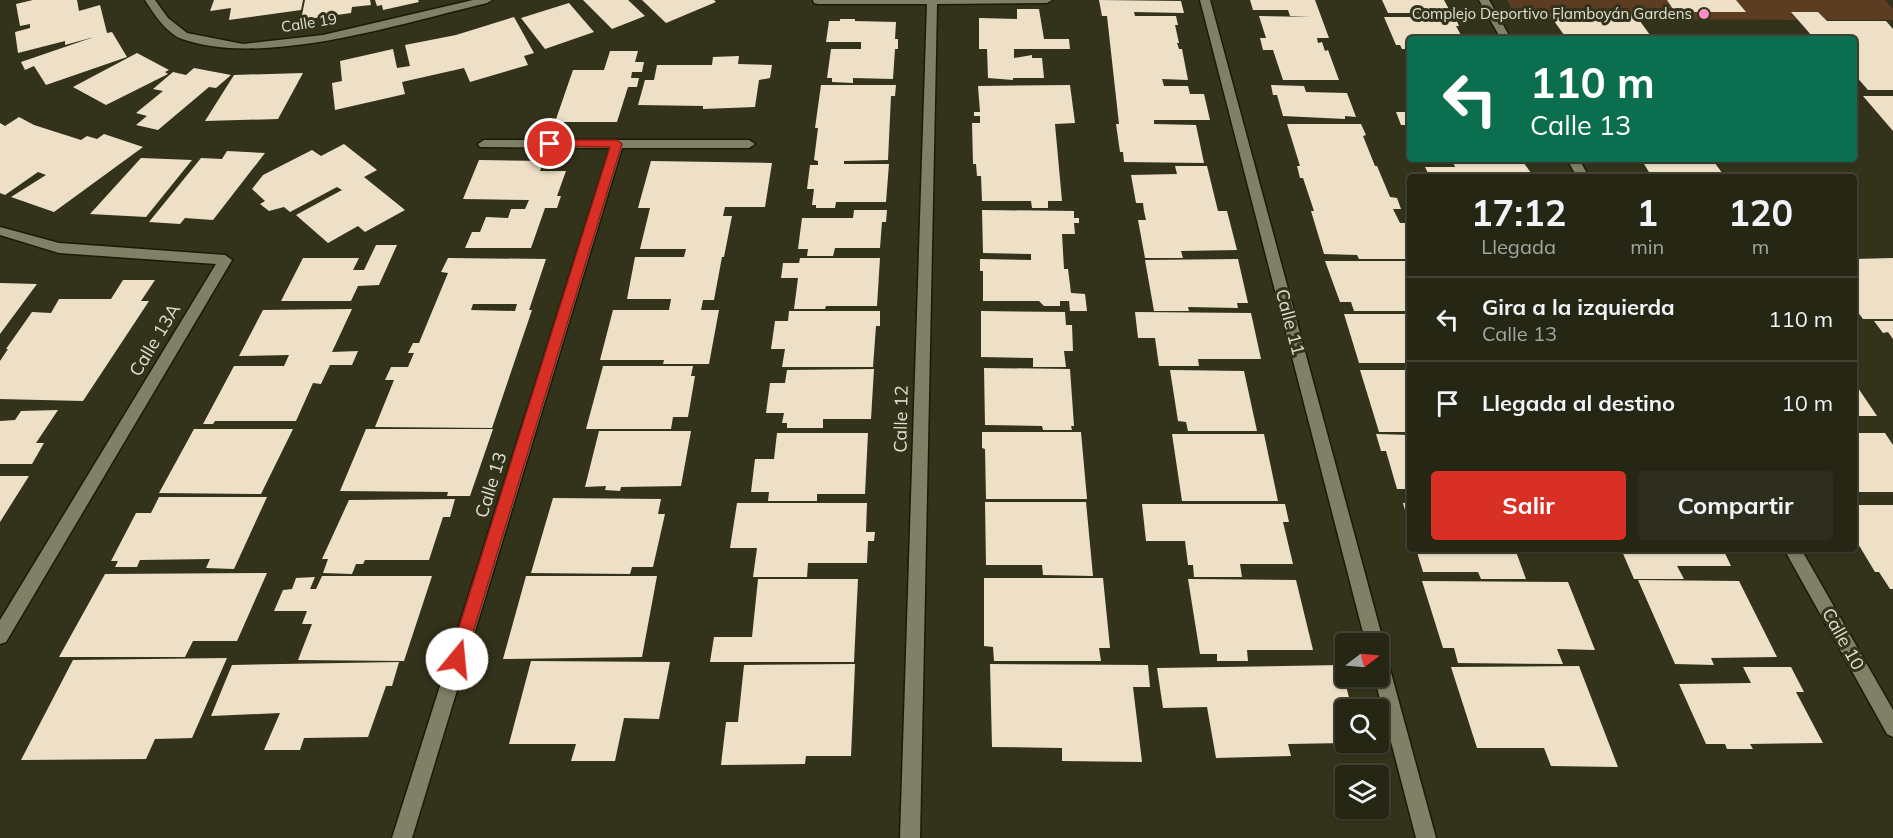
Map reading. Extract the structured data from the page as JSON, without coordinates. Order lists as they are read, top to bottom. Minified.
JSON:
{"streets":{"street":["Calle 19","Calle 11","Calle 13A","Calle 12","Calle 13","Calle 10"]},"places":["Complejo Deportivo Flamboyán Gardens"],"north":"right","page":{"turn":["110 m","Calle 13"],"eta":["17:12","Llegada","1","min","120","m"],"list":[{"name":"Gira a la izquierda","note":"Calle 13","value":"110 m"},{"name":"Llegada al destino","value":"10 m"}],"buttons":["Salir","Compartir"]}}
